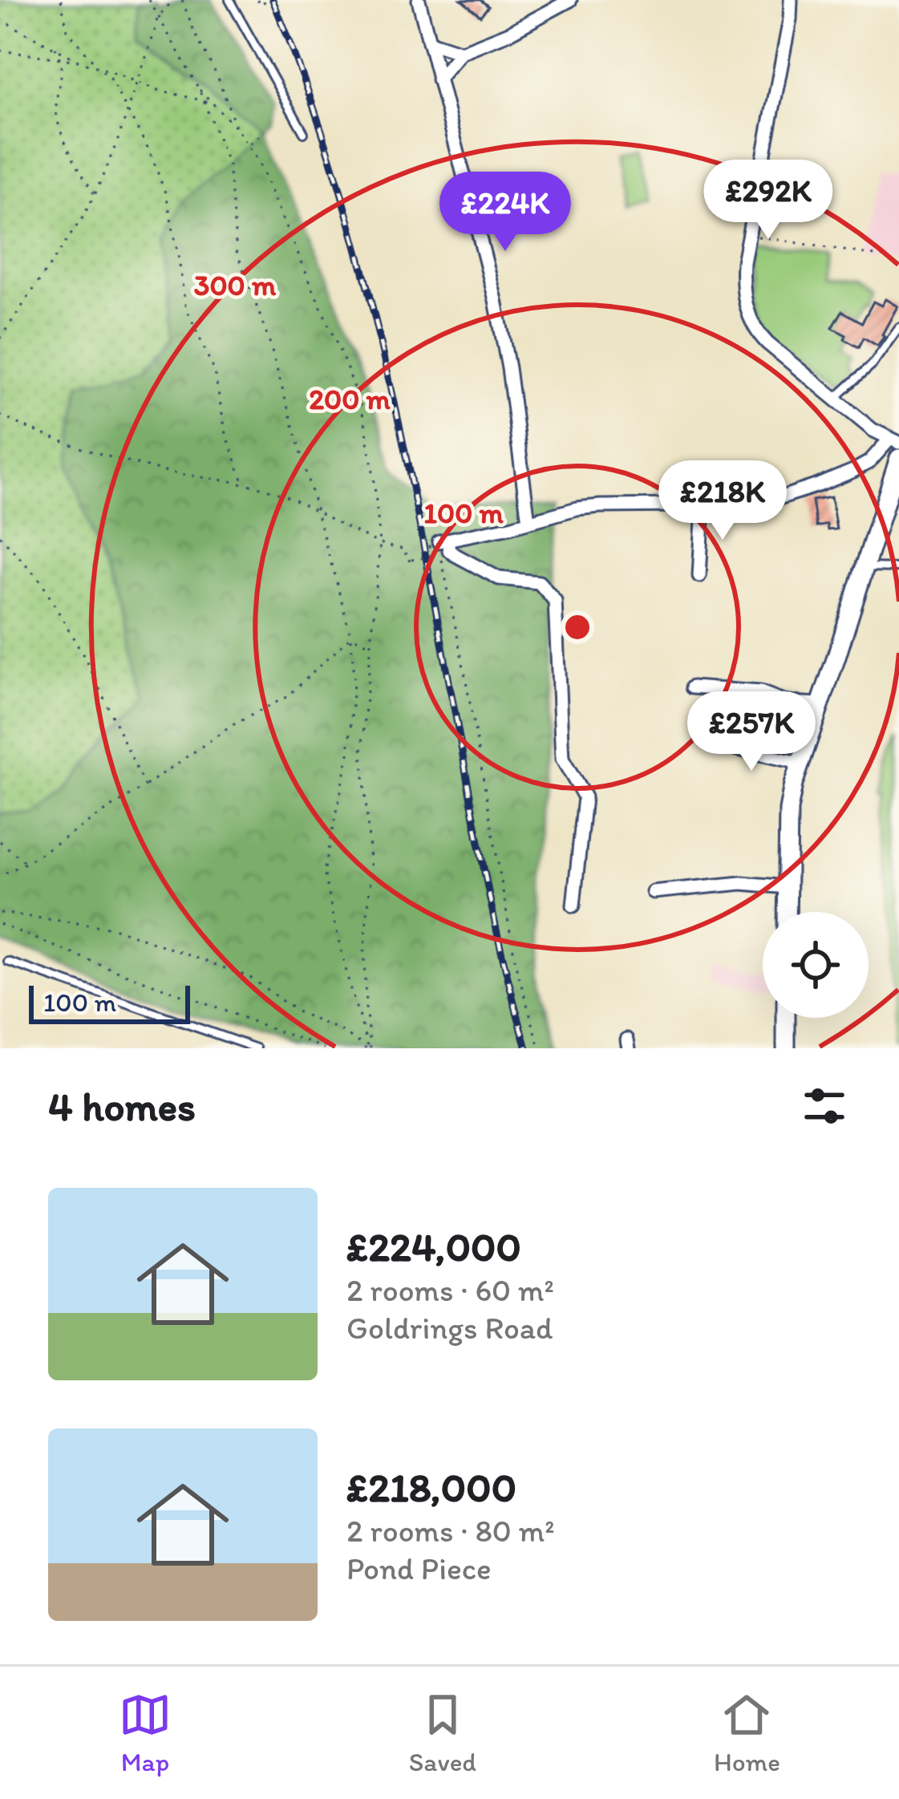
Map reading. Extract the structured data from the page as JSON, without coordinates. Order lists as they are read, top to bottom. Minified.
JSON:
{"scale_bar":"100 m","page":{"price":["£292K","£224K","£218K","£257K"],"scale":"100 m","heading":"4 homes","list":[{"name":"£224,000","note":"2 rooms · 60 m² · Goldrings Road"},{"name":"£218,000","note":"2 rooms · 80 m² · Pond Piece"}],"tabs":["Map","Saved","Home"]},"rings":["300 m","200 m","100 m"]}
